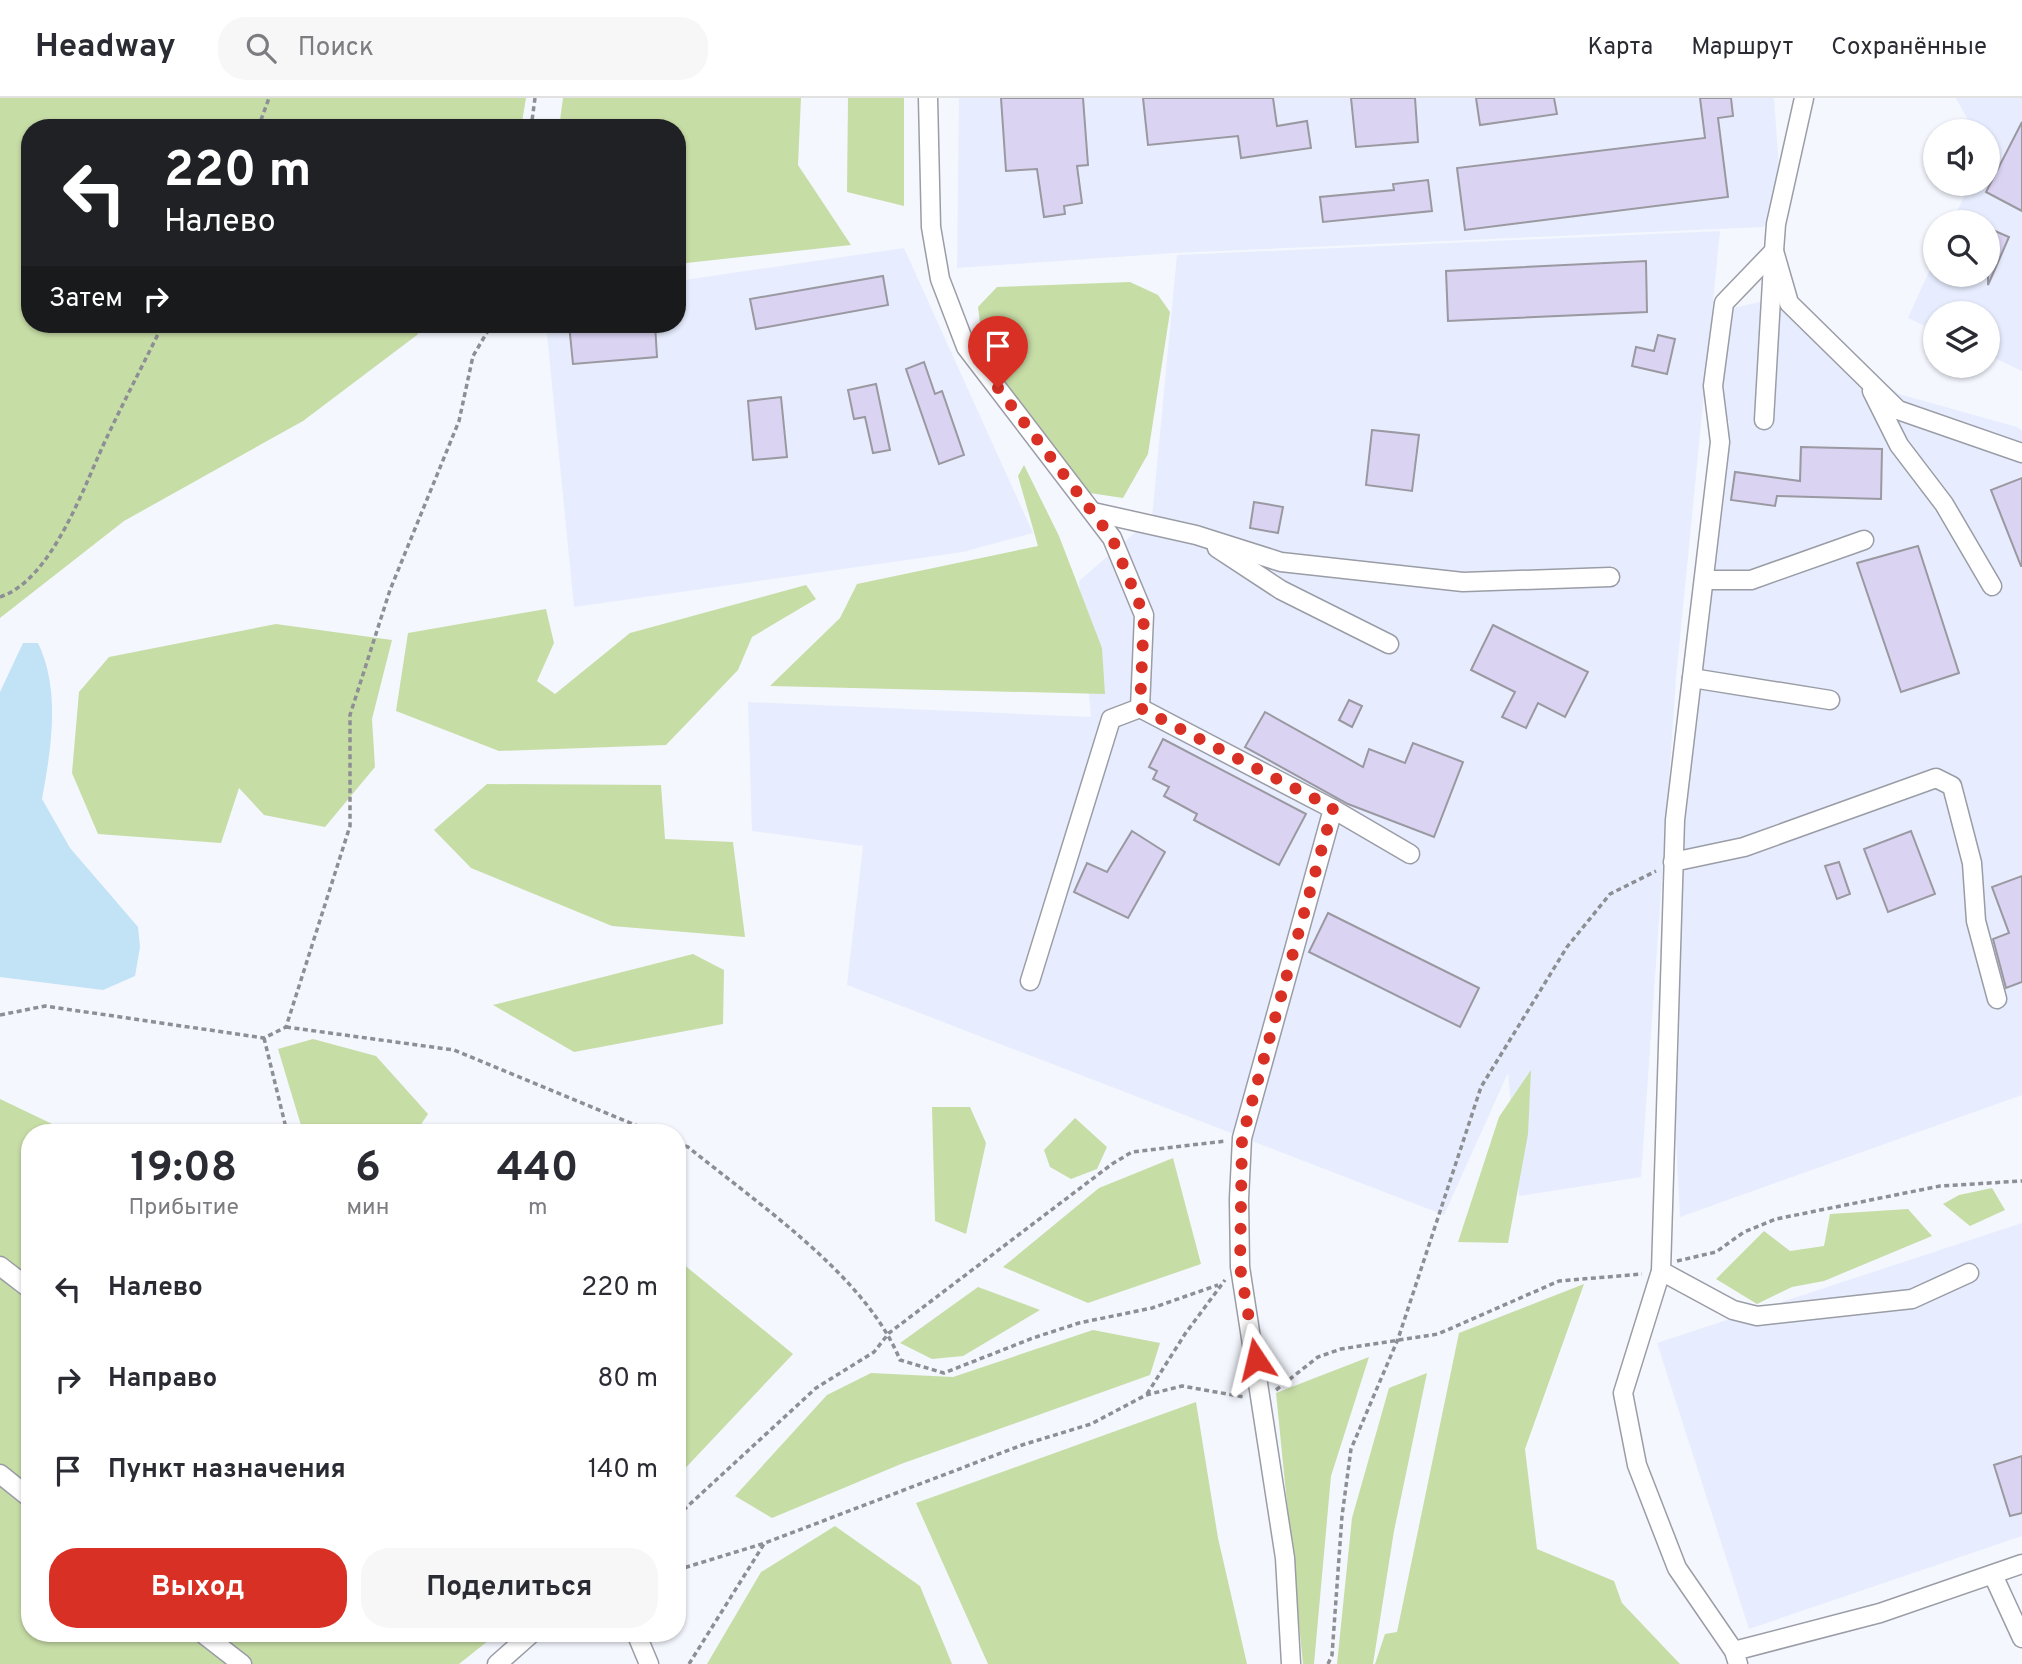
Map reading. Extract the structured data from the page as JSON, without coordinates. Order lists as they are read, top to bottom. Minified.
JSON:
{"page":{"header":"Headway","search":"Поиск","nav":["Карта","Маршрут","Сохранённые"],"turn":["220 m","Налево"],"then":"Затем","eta":["19:08","Прибытие","6","мин","440","m"],"list":[{"name":"Налево","value":"220 m"},{"name":"Направо","value":"80 m"},{"name":"Пункт назначения","value":"140 m"}],"buttons":["Выход","Поделиться"]}}
